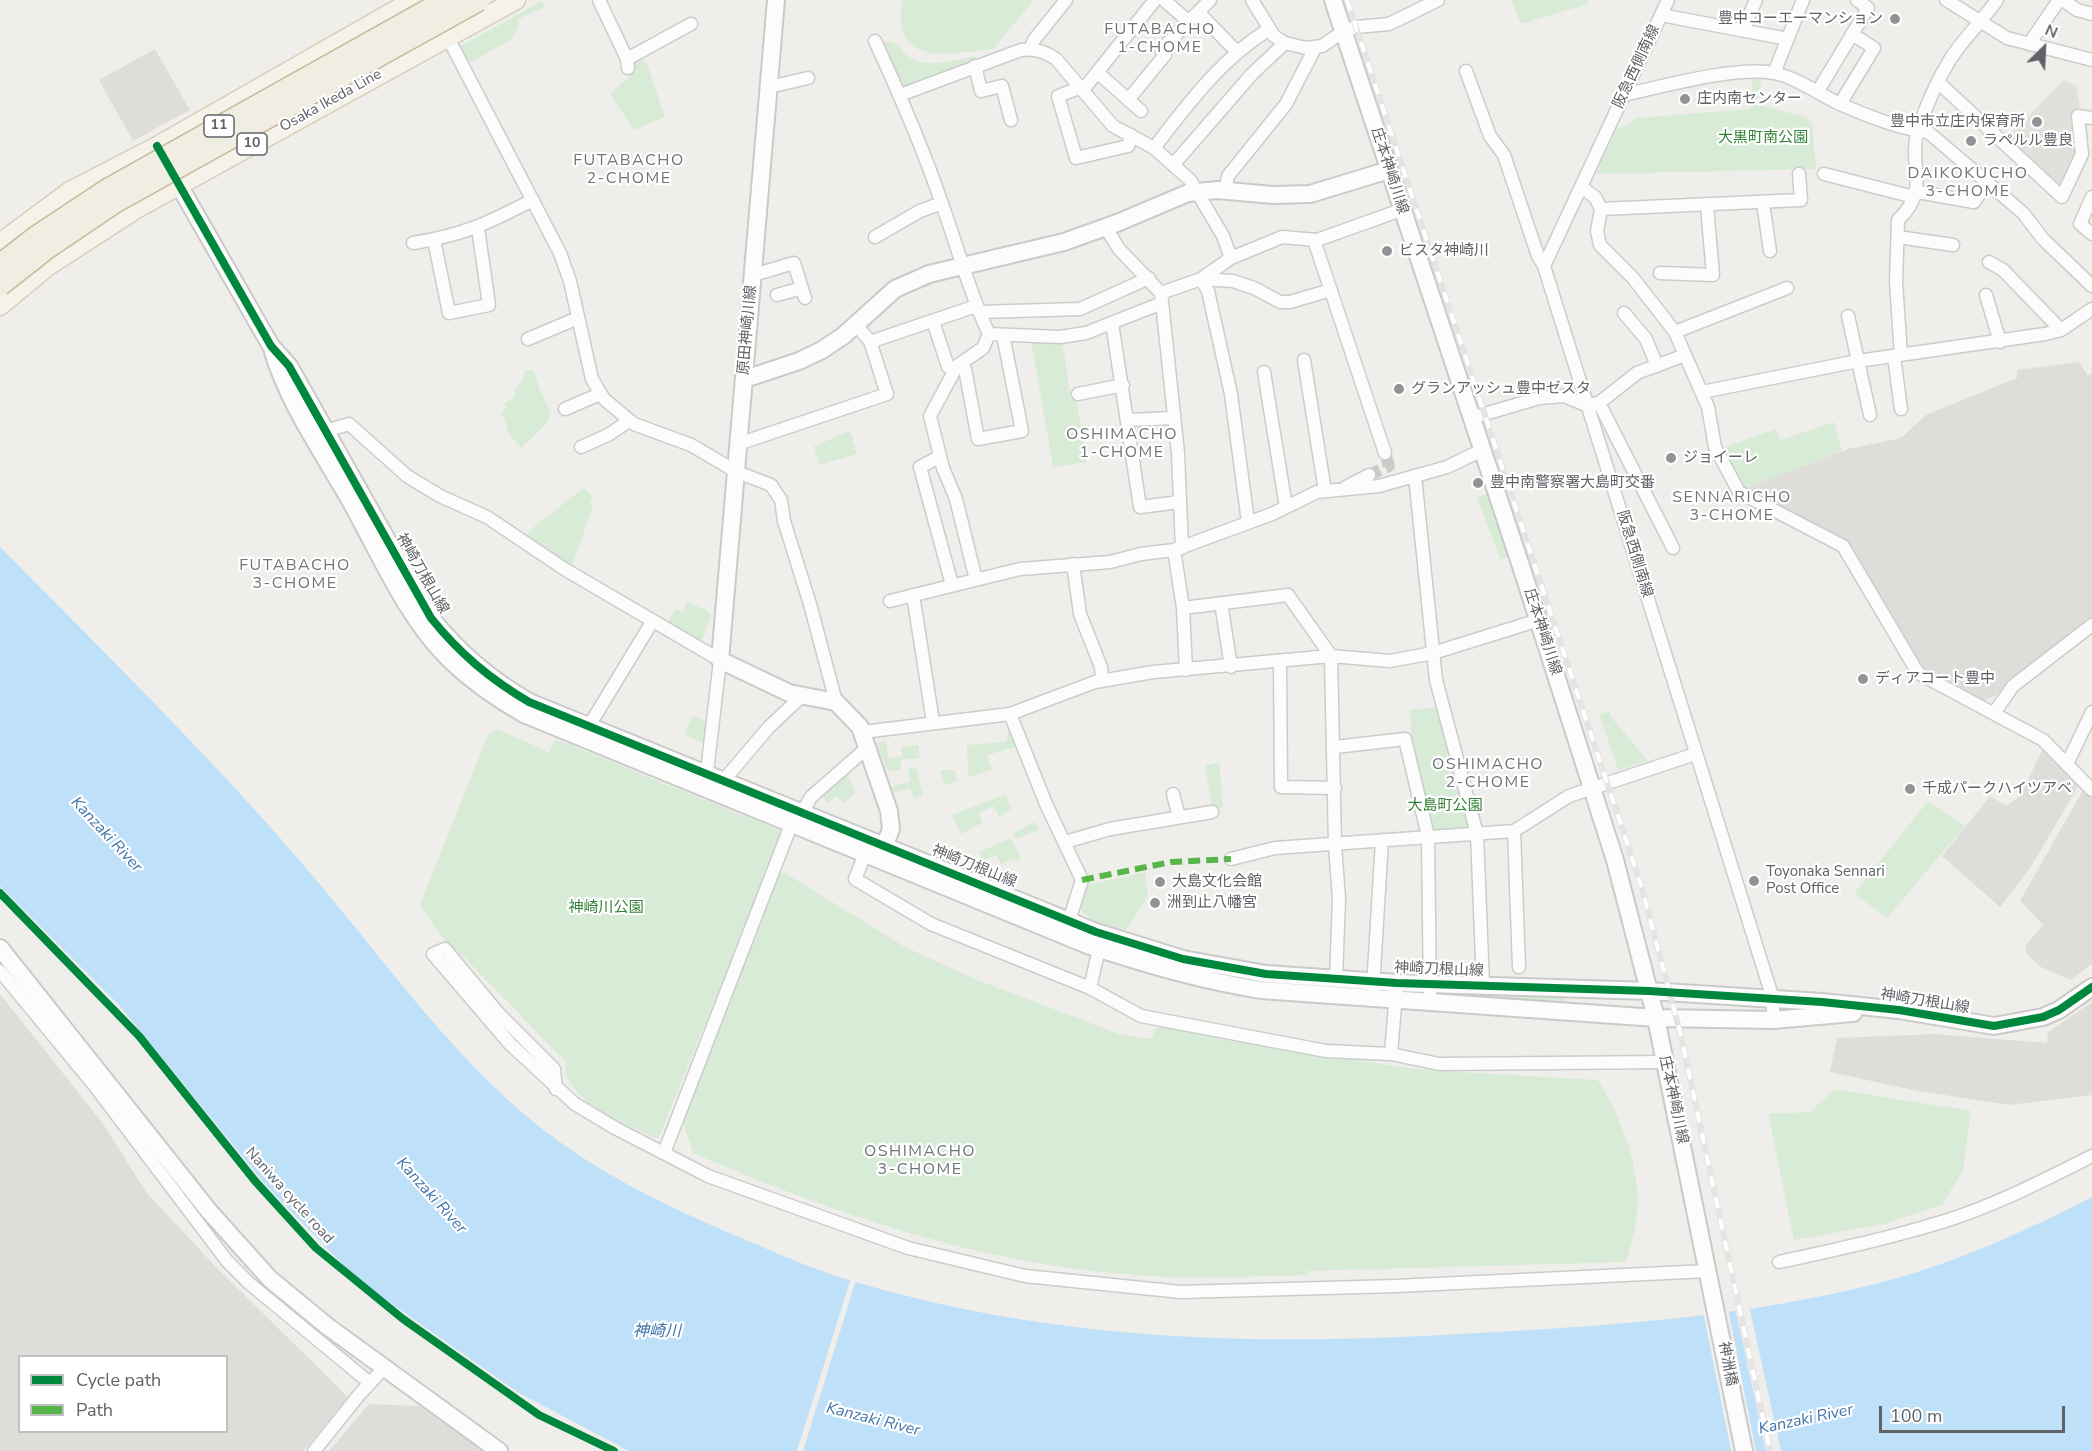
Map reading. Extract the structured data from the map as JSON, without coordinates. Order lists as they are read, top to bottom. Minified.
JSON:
{"streets":{"highway":["11"],"main road":["Osaka Ikeda Line","10"],"street":["阪急西側南線","庄本神崎川線","原田神崎川線","神崎刀根山線","神洲橋"],"cycle path":["Naniwa cycle road"]},"crossings":[["阪急西側南線","神崎刀根山線"],["Osaka Ikeda Line","神崎刀根山線"],["庄本神崎川線","神崎刀根山線"],["庄本神崎川線","神洲橋"]],"districts":["FUTABACHO 1-CHOME","FUTABACHO 2-CHOME","DAIKOKUCHO 3-CHOME","OSHIMACHO 1-CHOME","SENNARICHO 3-CHOME","FUTABACHO 3-CHOME","OSHIMACHO 2-CHOME","OSHIMACHO 3-CHOME"],"water":["Kanzaki River","神崎川"],"parks":["大黒町南公園","大島町公園","神崎川公園"],"places":["豊中コーエーマンション","庄内南センター","豊中市立庄内保育所","ラペルル豊良","ビスタ神崎川","グランアッシュ豊中ゼスタ","ジョイーレ","豊中南警察署大島町交番","ディアコート豊中","千成パークハイツアベ","Toyonaka Sennari Post Office","大島文化会館","洲到止八幡宮"],"legend":["Cycle path","Path"],"scale_bar":"100 m","north":"top right"}
